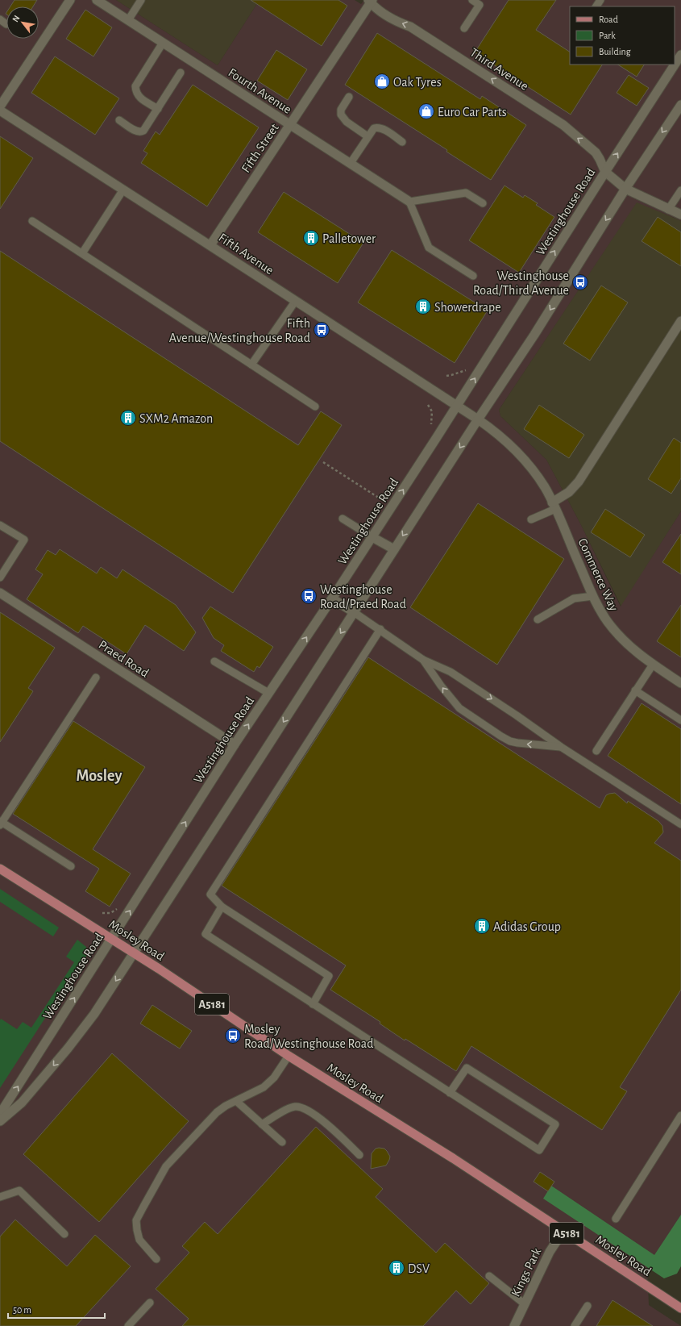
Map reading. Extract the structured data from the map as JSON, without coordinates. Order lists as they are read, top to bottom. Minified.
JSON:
{"streets":{"main road":["Mosley Road","A5181"],"street":["Third Avenue","Fourth Avenue","Fifth Street","Westinghouse Road","Fifth Avenue","Commerce Way","Praed Road","Kings Park"]},"crossings":[["Third Avenue","Fifth Street"],["Third Avenue","Westinghouse Road"],["Fourth Avenue","Fifth Street"],["Fifth Street","Fifth Avenue"],["Westinghouse Road","Fifth Avenue"],["Westinghouse Road","Praed Road"],["Westinghouse Road","Mosley Road"],["Fifth Avenue","Commerce Way"],["Mosley Road","Kings Park"]],"one_way":["Third Avenue"],"districts":["Mosley"],"places":{"shop":["Oak Tyres","Euro Car Parts"],"building":["Palletower","Showerdrape","SXM2 Amazon","Adidas Group","DSV"],"bus stop":["Westinghouse Road/Third Avenue","Fifth Avenue/Westinghouse Road","Westinghouse Road/Praed Road","Mosley Road/Westinghouse Road"]},"legend":["Road","Park","Building"],"scale_bar":"50 m","north":"top left"}
